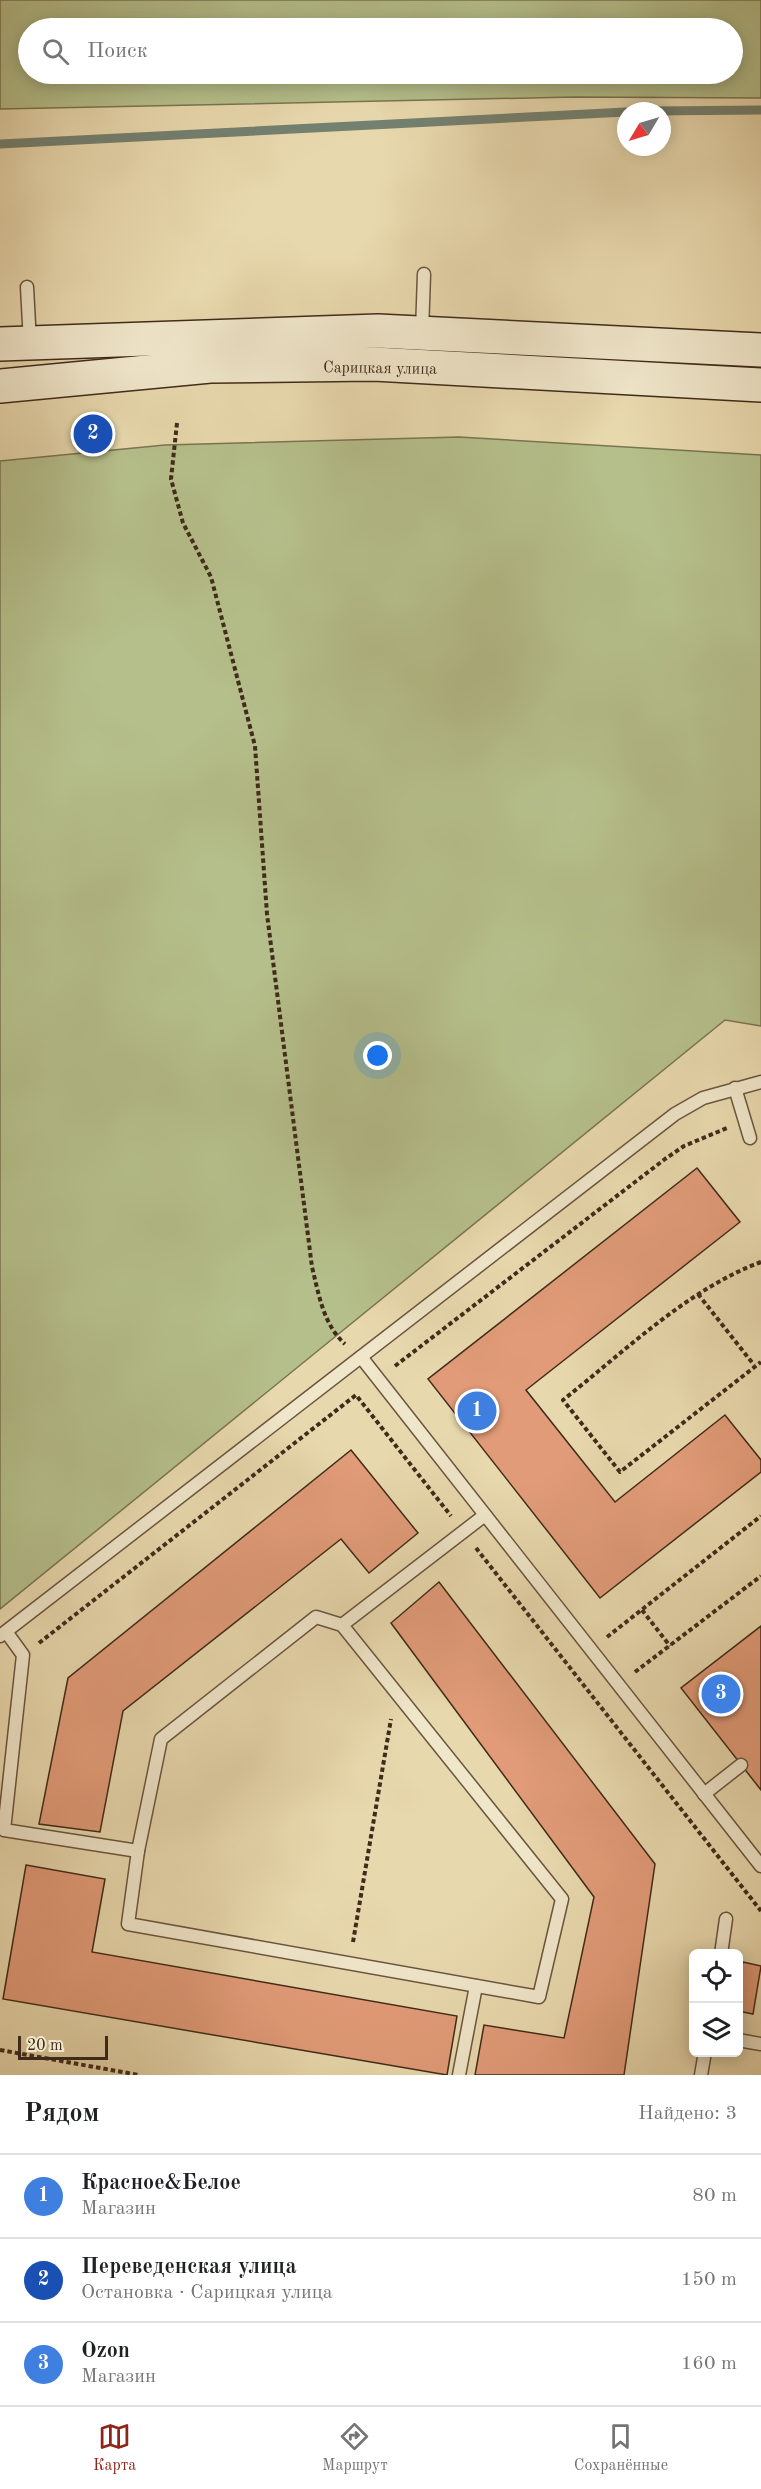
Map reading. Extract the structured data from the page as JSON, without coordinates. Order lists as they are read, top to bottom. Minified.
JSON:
{"streets":{"street":["Сарицкая улица"]},"scale_bar":"20 m","north":"bottom left","page":{"search":"Поиск","pins":["2","1","3"],"scale":"20 m","heading":["Рядом","Найдено: 3"],"list":[{"mark":"1","name":"Красное&Белое","note":"Магазин","value":"80 m"},{"mark":"2","name":"Переведенская улица","note":"Остановка · Сарицкая улица","value":"150 m"},{"mark":"3","name":"Ozon","note":"Магазин","value":"160 m"}],"nav":["Карта","Маршрут","Сохранённые"]}}
